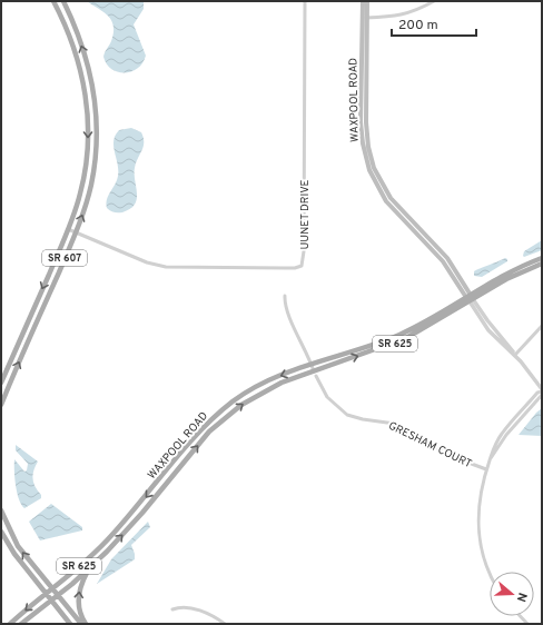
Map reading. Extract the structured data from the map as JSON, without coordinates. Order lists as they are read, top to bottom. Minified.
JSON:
{"streets":{"main road":["WAXPOOL ROAD","SR 607","SR 625"],"street":["UUNET DRIVE","GRESHAM COURT"]},"crossings":[["WAXPOOL ROAD","SR 625"],["WAXPOOL ROAD","GRESHAM COURT"],["UUNET DRIVE","SR 607"]],"scale_bar":"200 m","north":"right"}
